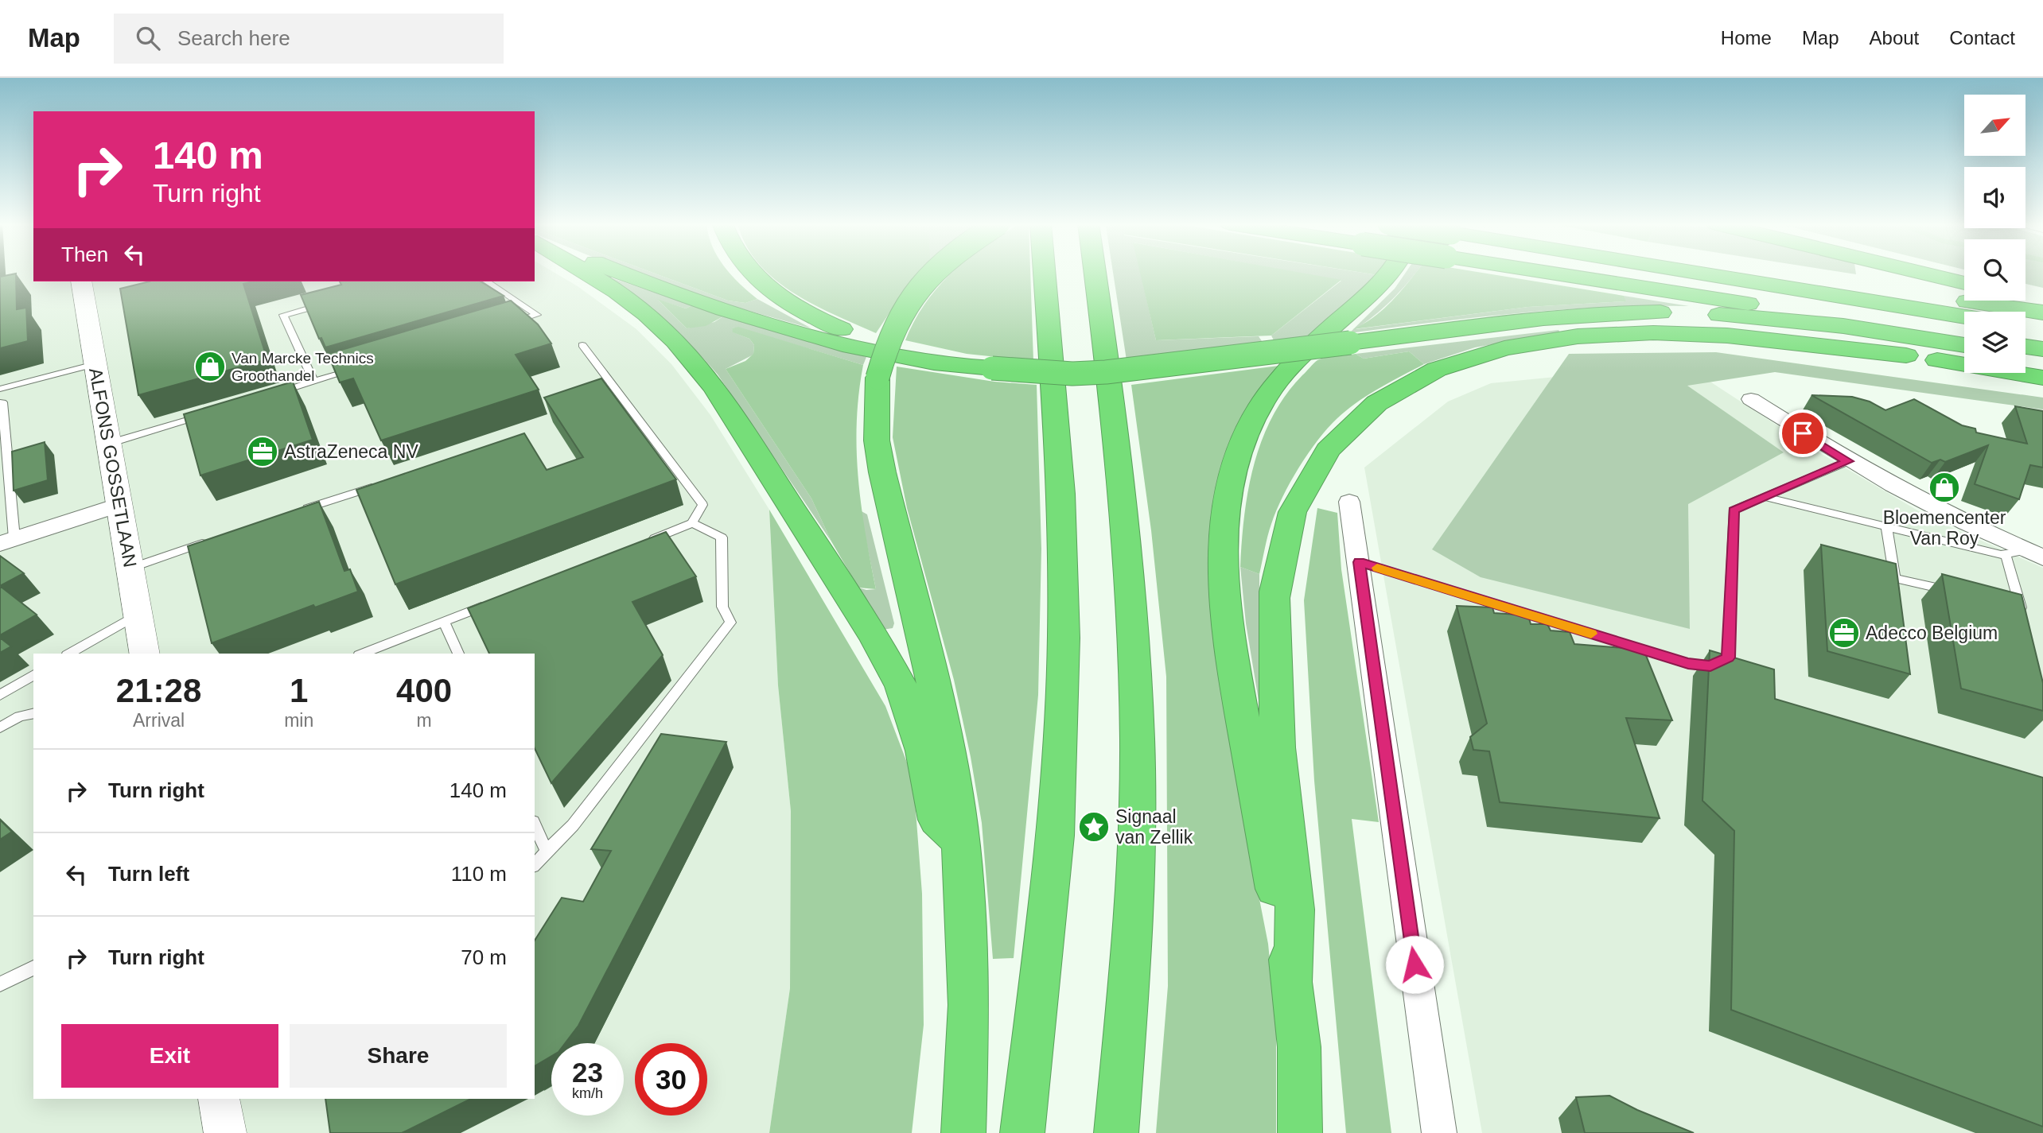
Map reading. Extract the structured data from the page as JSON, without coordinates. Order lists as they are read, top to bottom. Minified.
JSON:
{"streets":{"street":["ALFONS GOSSETLAAN"]},"places":{"shop":["Van Marcke Technics Groothandel","Bloemencenter Van Roy"],"office":["AstraZeneca NV","Adecco Belgium"],"place":["Signaal van Zellik"]},"north":"top right","page":{"header":"Map","search":"Search here","nav":["Home","Map","About","Contact"],"turn":["140 m","Turn right"],"then":"Then","eta":["21:28","Arrival","1","min","400","m"],"list":[{"name":"Turn right","value":"140 m"},{"name":"Turn left","value":"110 m"},{"name":"Turn right","value":"70 m"}],"buttons":["Exit","Share"],"speed":"23 km/h","limit":"30"}}
